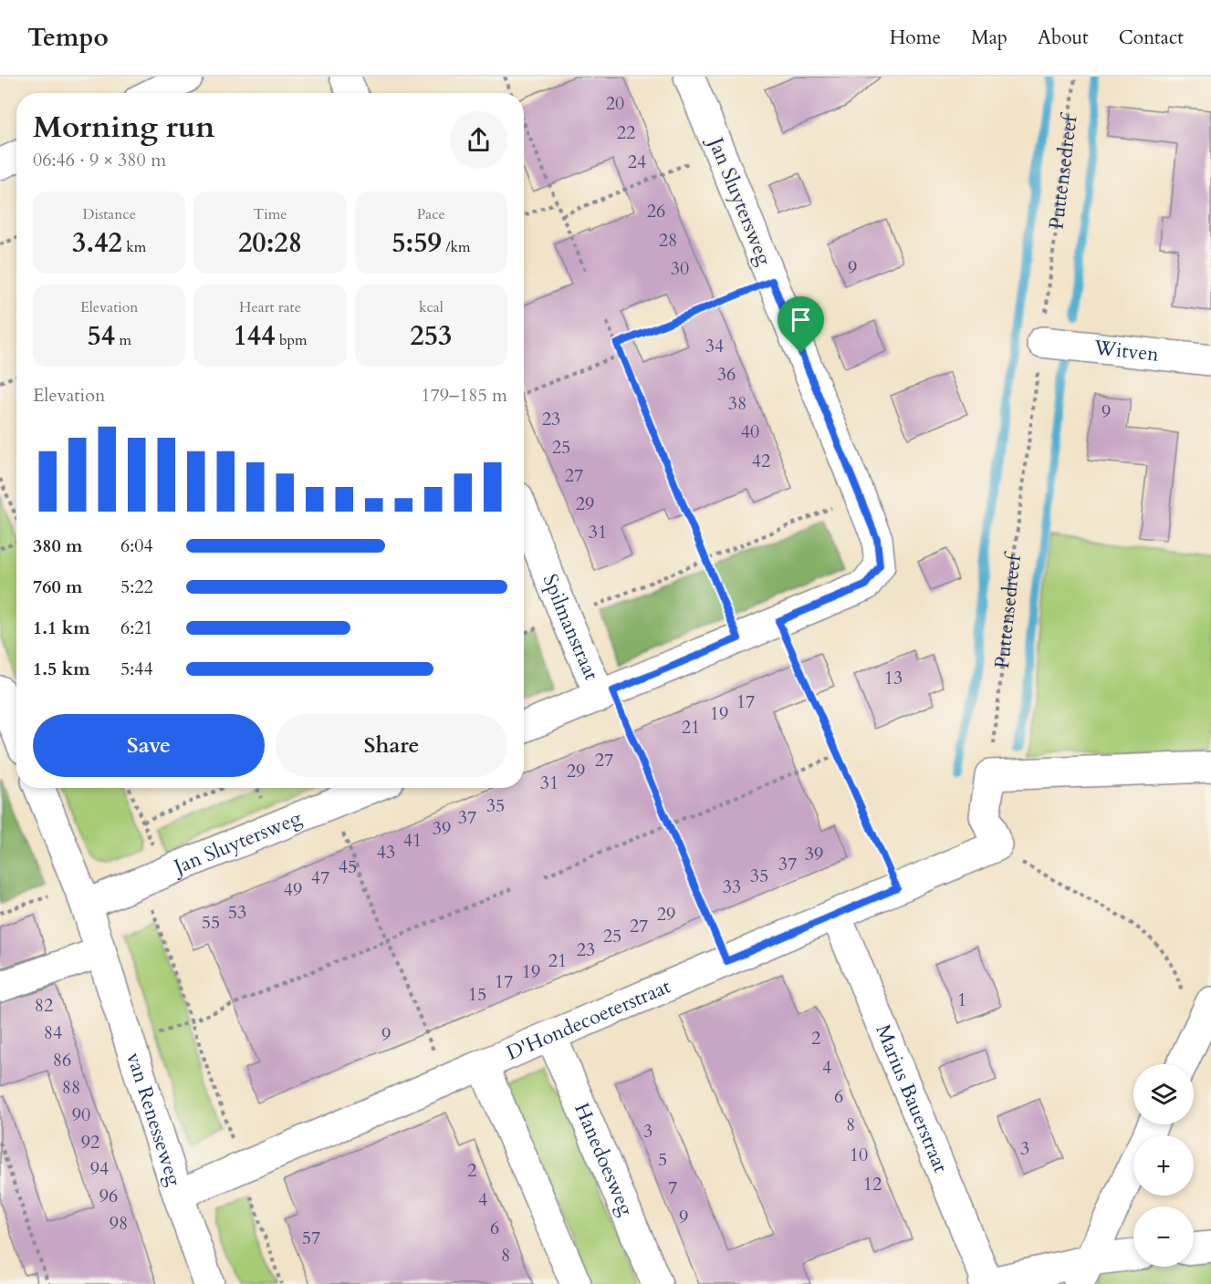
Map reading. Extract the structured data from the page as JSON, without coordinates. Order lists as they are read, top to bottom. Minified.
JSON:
{"streets":{"street":["Jan Sluytersweg","Witven","Spilmanstraat","D'Hondecoeterstraat","Marius Bauerstraat","van Renesseweg","Hanedoesweg"],"path":["Puttensedreef"]},"crossings":[["Puttensedreef","Witven"],["Jan Sluytersweg","Spilmanstraat"],["Jan Sluytersweg","van Renesseweg"],["D'Hondecoeterstraat","Marius Bauerstraat"],["D'Hondecoeterstraat","van Renesseweg"],["D'Hondecoeterstraat","Hanedoesweg"]],"house_numbers":["20","22","24","26","28","9","30","34","36","38","9","23","40","25","42","27","29","31","13","17","19","21","27","29","31","35","37","39","41","43","39","37","45","35","47","33","49","53","29","55","27","25","23","21","19","17","15","1","82","84","9","2","86","4","88","6","90","8","3","92","3","10","5","94","2","12","7","96","4","9","98","6","57","8"],"page":{"header":"Tempo","nav":["Home","Map","About","Contact"],"heading":["Morning run","06:46 · 9 × 380 m"],"stats":[["Distance","3.42 km"],["Time","20:28"],["Pace","5:59 /km"],["Elevation","54 m"],["Heart rate","144 bpm"],["kcal","253"]],"chart":["Elevation","179–185 m"],"list":[{"name":"380 m","note":"6:04"},{"name":"760 m","note":"5:22"},{"name":"1.1 km","note":"6:21"},{"name":"1.5 km","note":"5:44"}],"buttons":["Save","Share"],"map_buttons":["+","−"]}}
